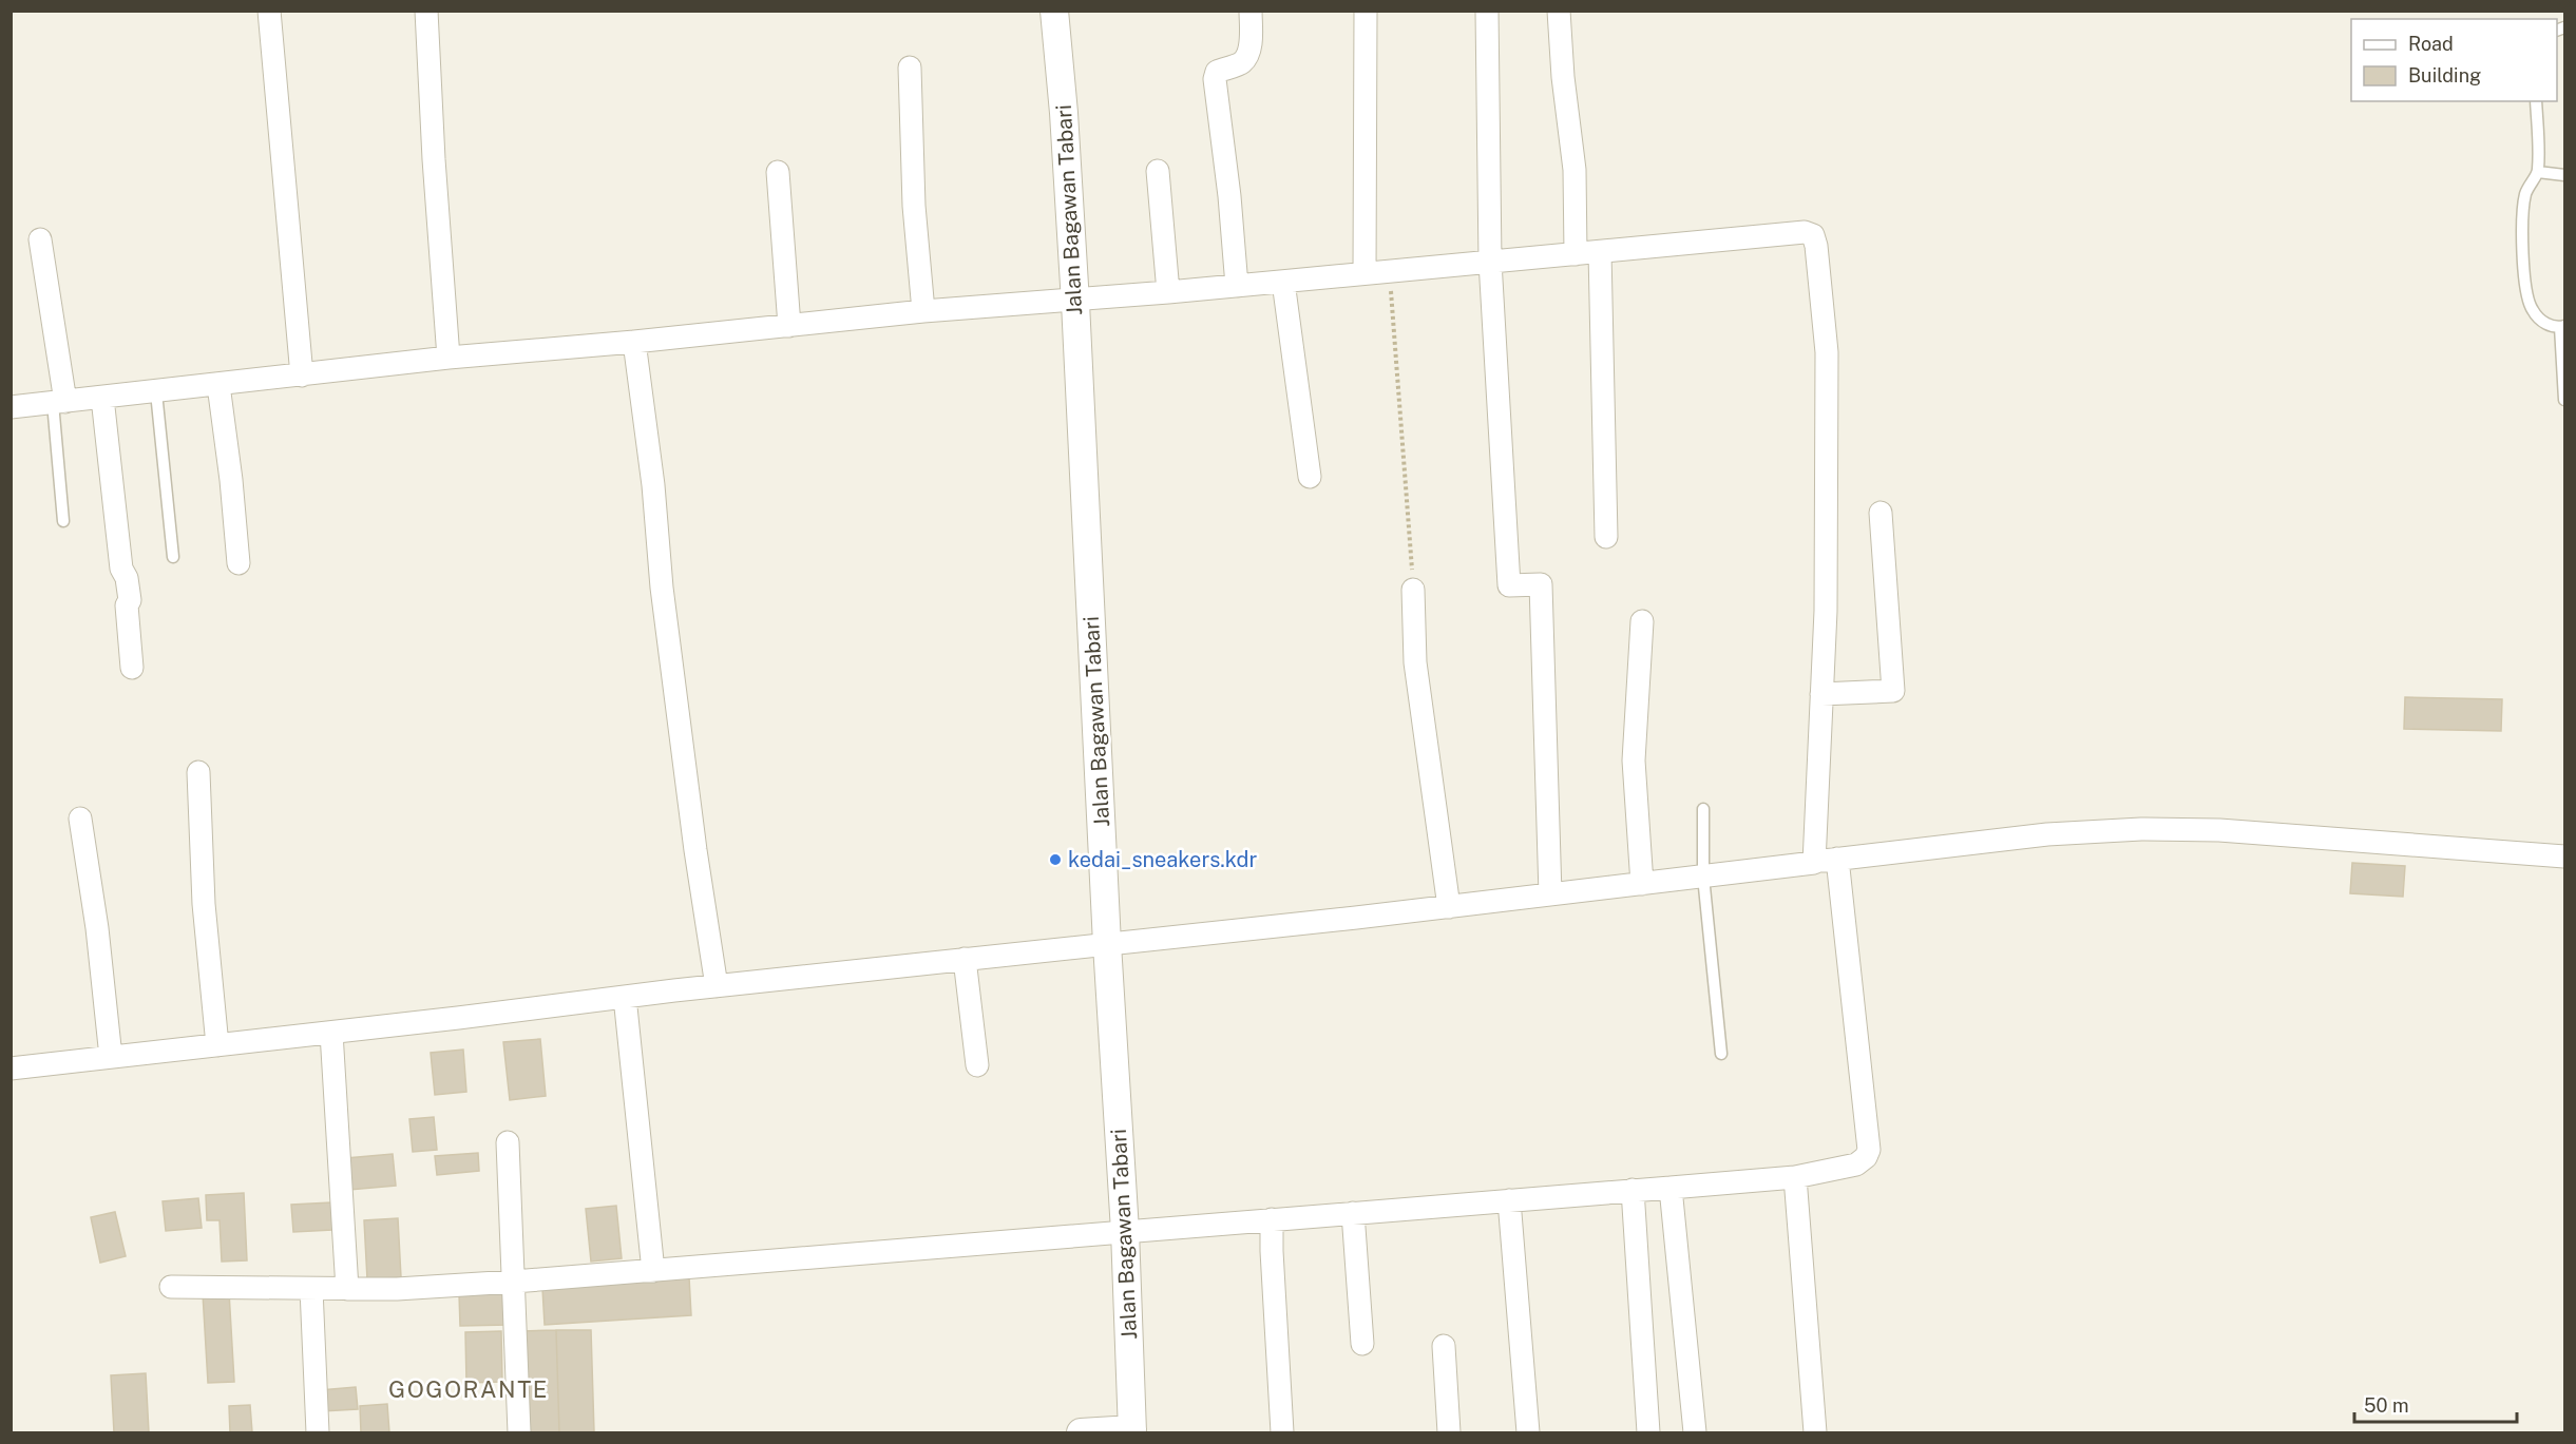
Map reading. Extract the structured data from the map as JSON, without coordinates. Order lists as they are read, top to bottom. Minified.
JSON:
{"streets":{"street":["Jalan Bagawan Tabari"]},"districts":["GOGORANTE"],"places":["kedai_sneakers.kdr"],"legend":["Road","Building"],"scale_bar":"50 m"}
